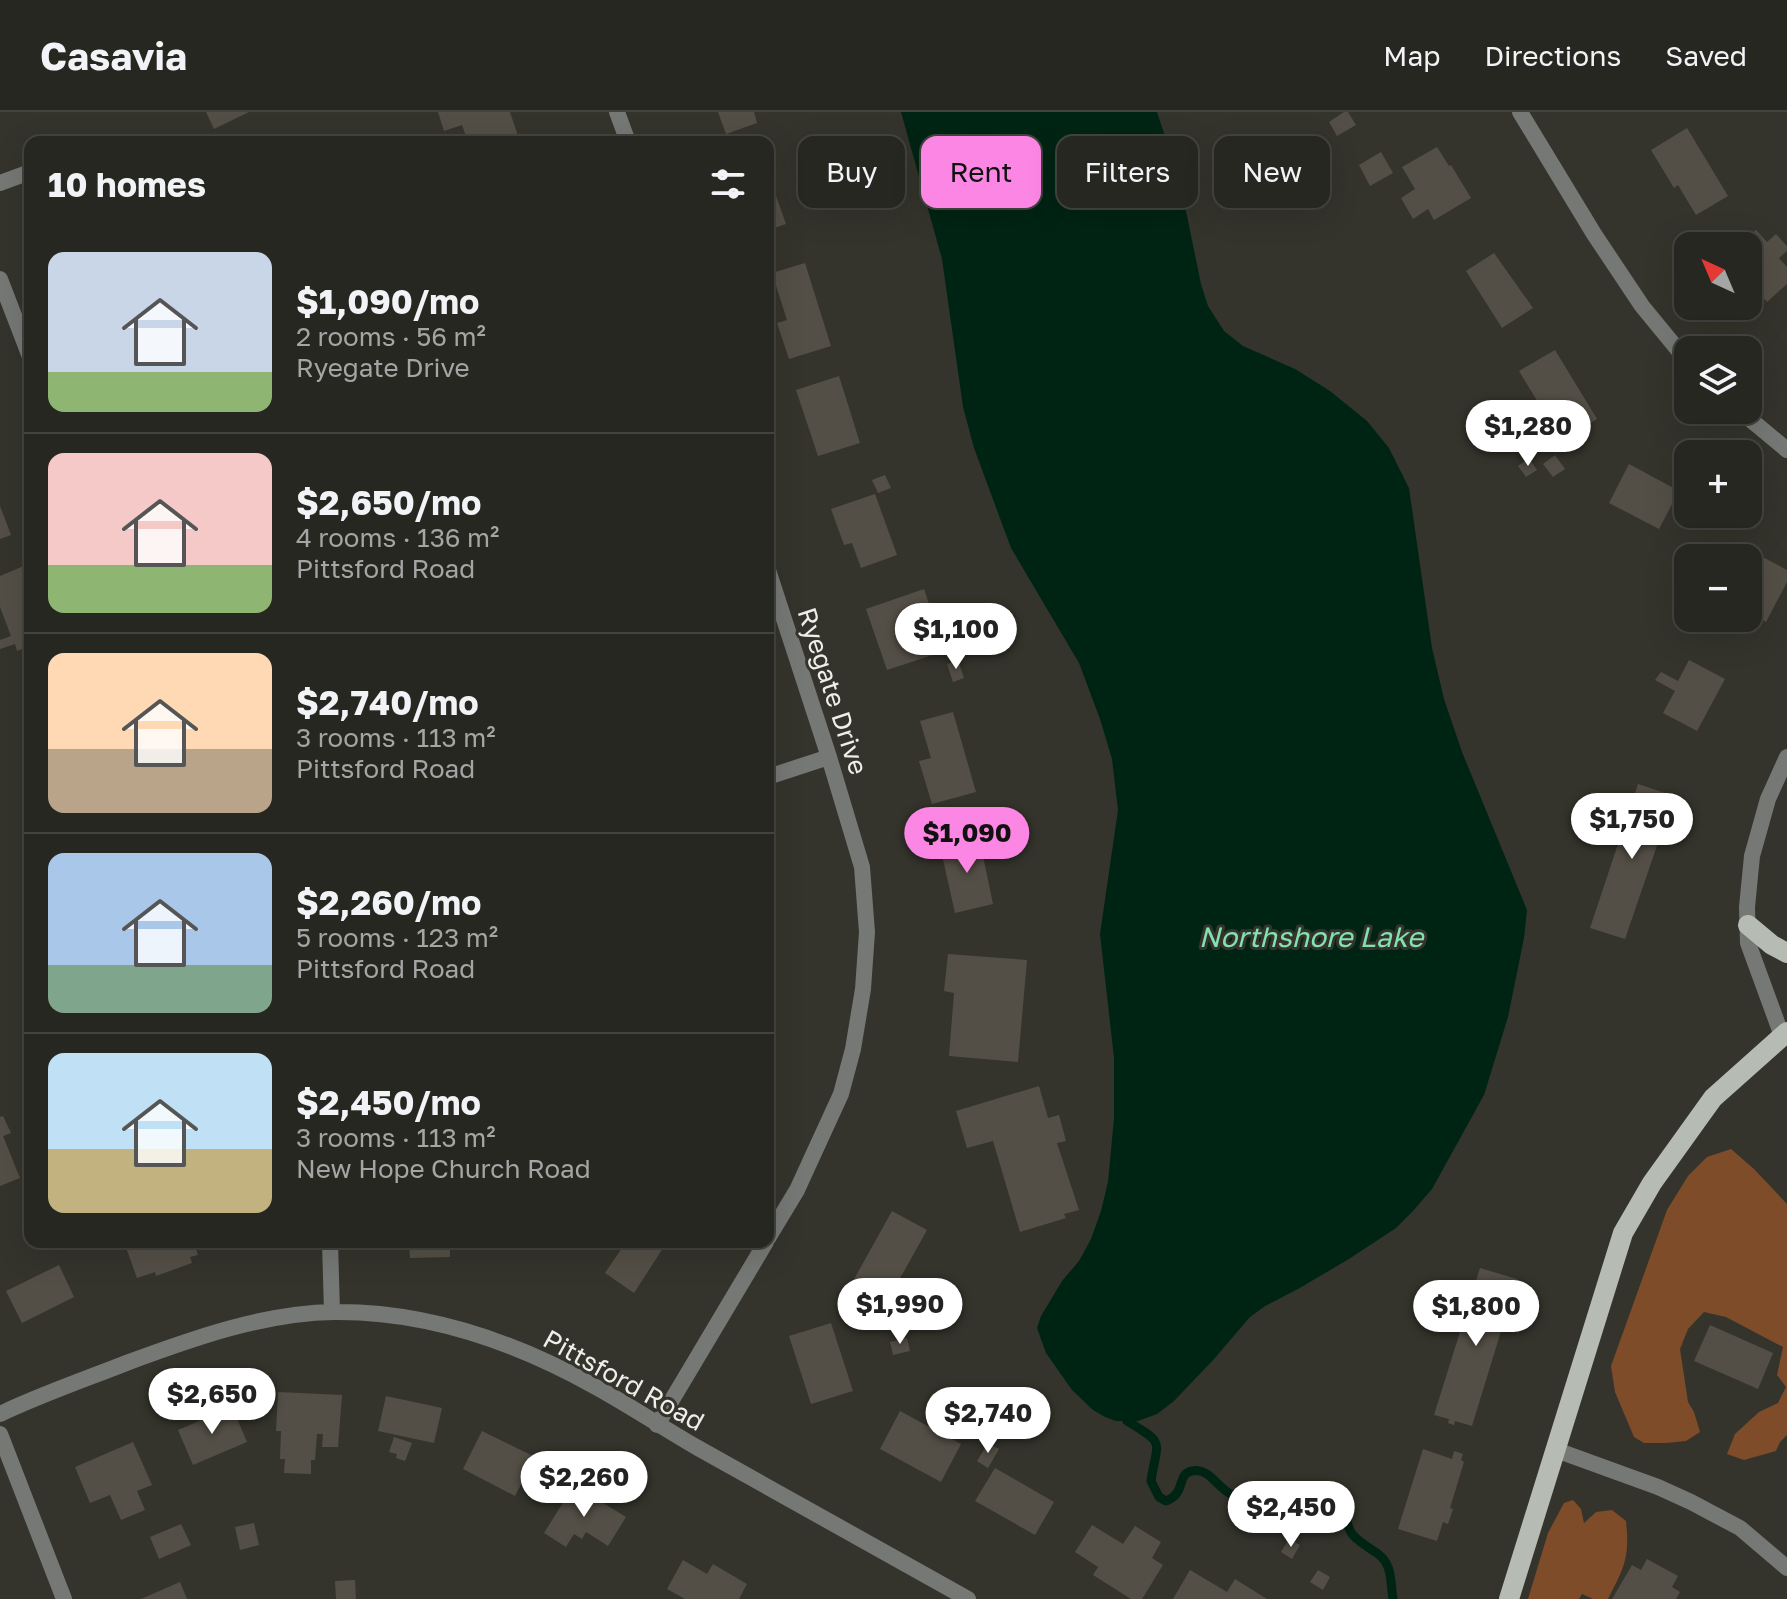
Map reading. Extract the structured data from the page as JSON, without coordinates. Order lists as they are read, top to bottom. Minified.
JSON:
{"streets":{"street":["Ryegate Drive","Pittsford Road"]},"crossings":[["Ryegate Drive","Pittsford Road"]],"water":["Northshore Lake"],"north":"top left","page":{"header":"Casavia","nav":["Map","Directions","Saved"],"chip":["Buy","Rent","Filters","New"],"heading":"10 homes","map_buttons":["+","−"],"list":[{"name":"$1,090/mo","note":"2 rooms · 56 m² · Ryegate Drive"},{"name":"$2,650/mo","note":"4 rooms · 136 m² · Pittsford Road"},{"name":"$2,740/mo","note":"3 rooms · 113 m² · Pittsford Road"},{"name":"$2,260/mo","note":"5 rooms · 123 m² · Pittsford Road"},{"name":"$2,450/mo","note":"3 rooms · 113 m² · New Hope Church Road"}],"price":["$1,280","$1,100","$1,750","$1,090","$1,990","$1,800","$2,650","$2,740","$2,260","$2,450"]}}
